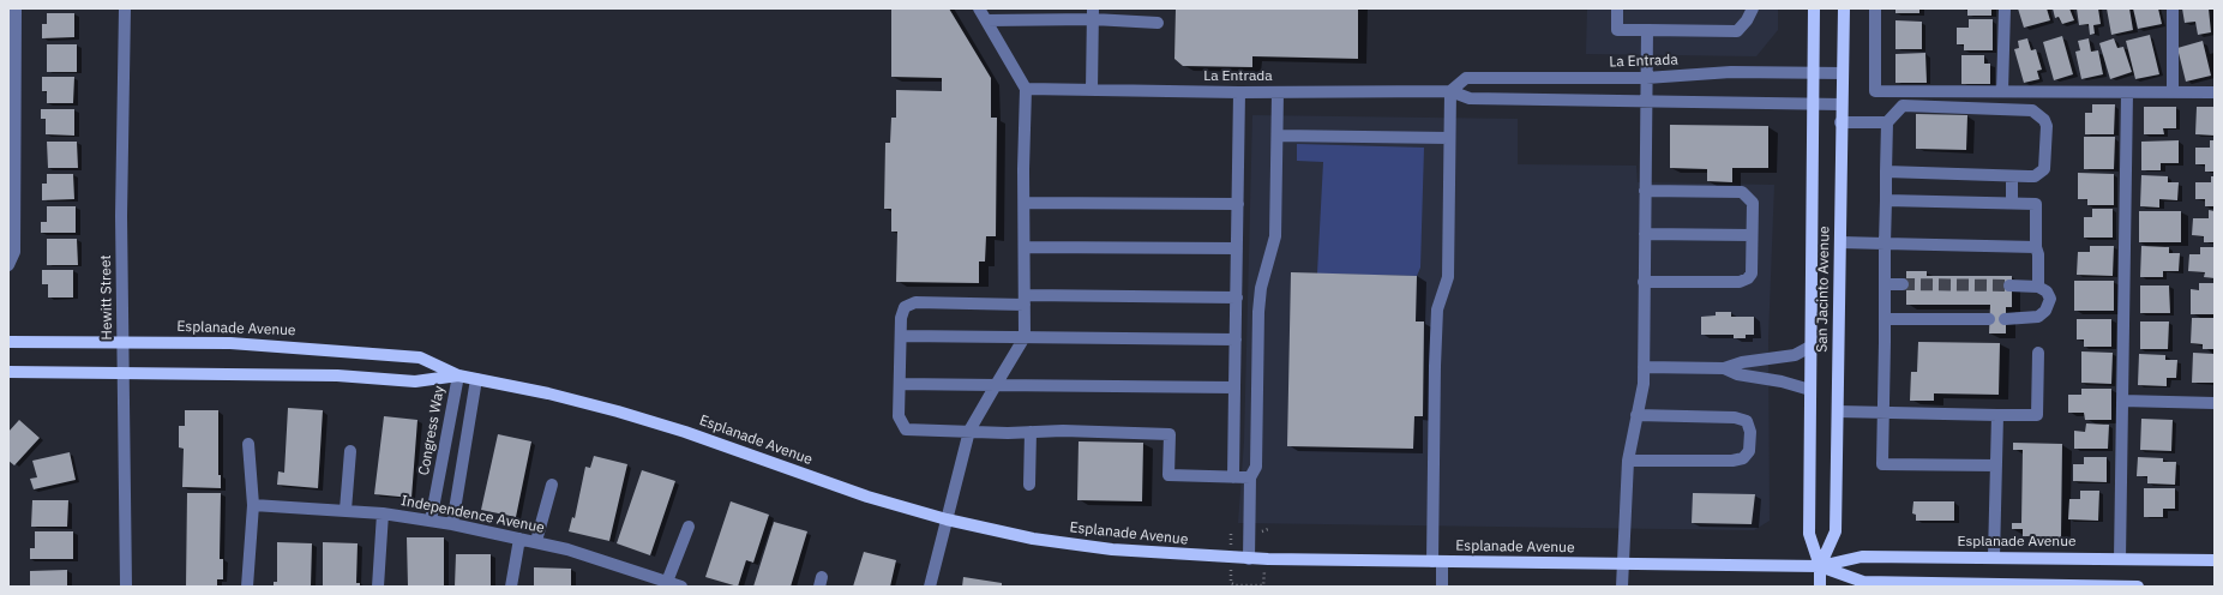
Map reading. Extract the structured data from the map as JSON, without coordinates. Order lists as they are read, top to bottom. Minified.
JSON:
{"streets":{"main road":["San Jacinto Avenue","Esplanade Avenue"],"street":["La Entrada","Hewitt Street","Congress Way","Independence Avenue"]},"crossings":[["La Entrada","San Jacinto Avenue"],["San Jacinto Avenue","Esplanade Avenue"],["Hewitt Street","Esplanade Avenue"],["Esplanade Avenue","Congress Way"],["Congress Way","Independence Avenue"]]}
